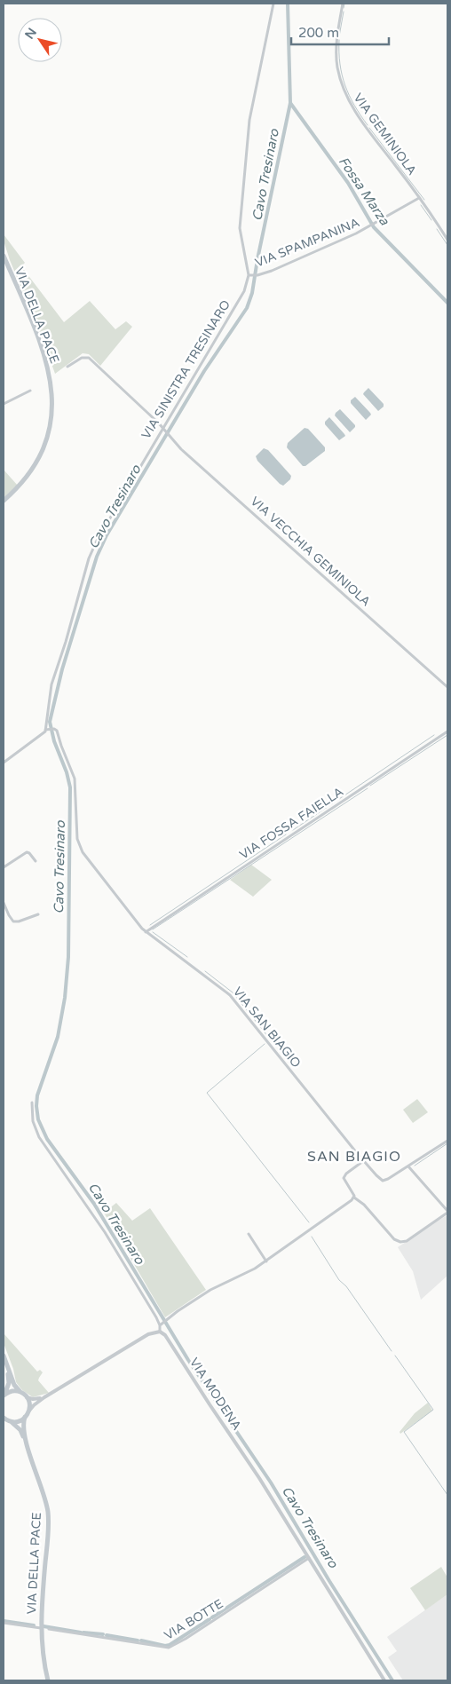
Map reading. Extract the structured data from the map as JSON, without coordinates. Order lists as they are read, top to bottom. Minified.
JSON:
{"streets":{"main road":["VIA DELLA PACE"],"street":["VIA GEMINIOLA","VIA SPAMPANINA","VIA SINISTRA TRESINARO","VIA VECCHIA GEMINIOLA","VIA FOSSA FAIELLA","VIA SAN BIAGIO","VIA MODENA","VIA BOTTE"]},"crossings":[["VIA GEMINIOLA","VIA SPAMPANINA"],["VIA SPAMPANINA","VIA SINISTRA TRESINARO"],["VIA SINISTRA TRESINARO","VIA VECCHIA GEMINIOLA"],["VIA SINISTRA TRESINARO","VIA SAN BIAGIO"],["VIA FOSSA FAIELLA","VIA SAN BIAGIO"],["VIA MODENA","VIA BOTTE"]],"districts":["SAN BIAGIO"],"water":["Cavo Tresinaro","Fossa Marza"],"scale_bar":"200 m","north":"top left"}
